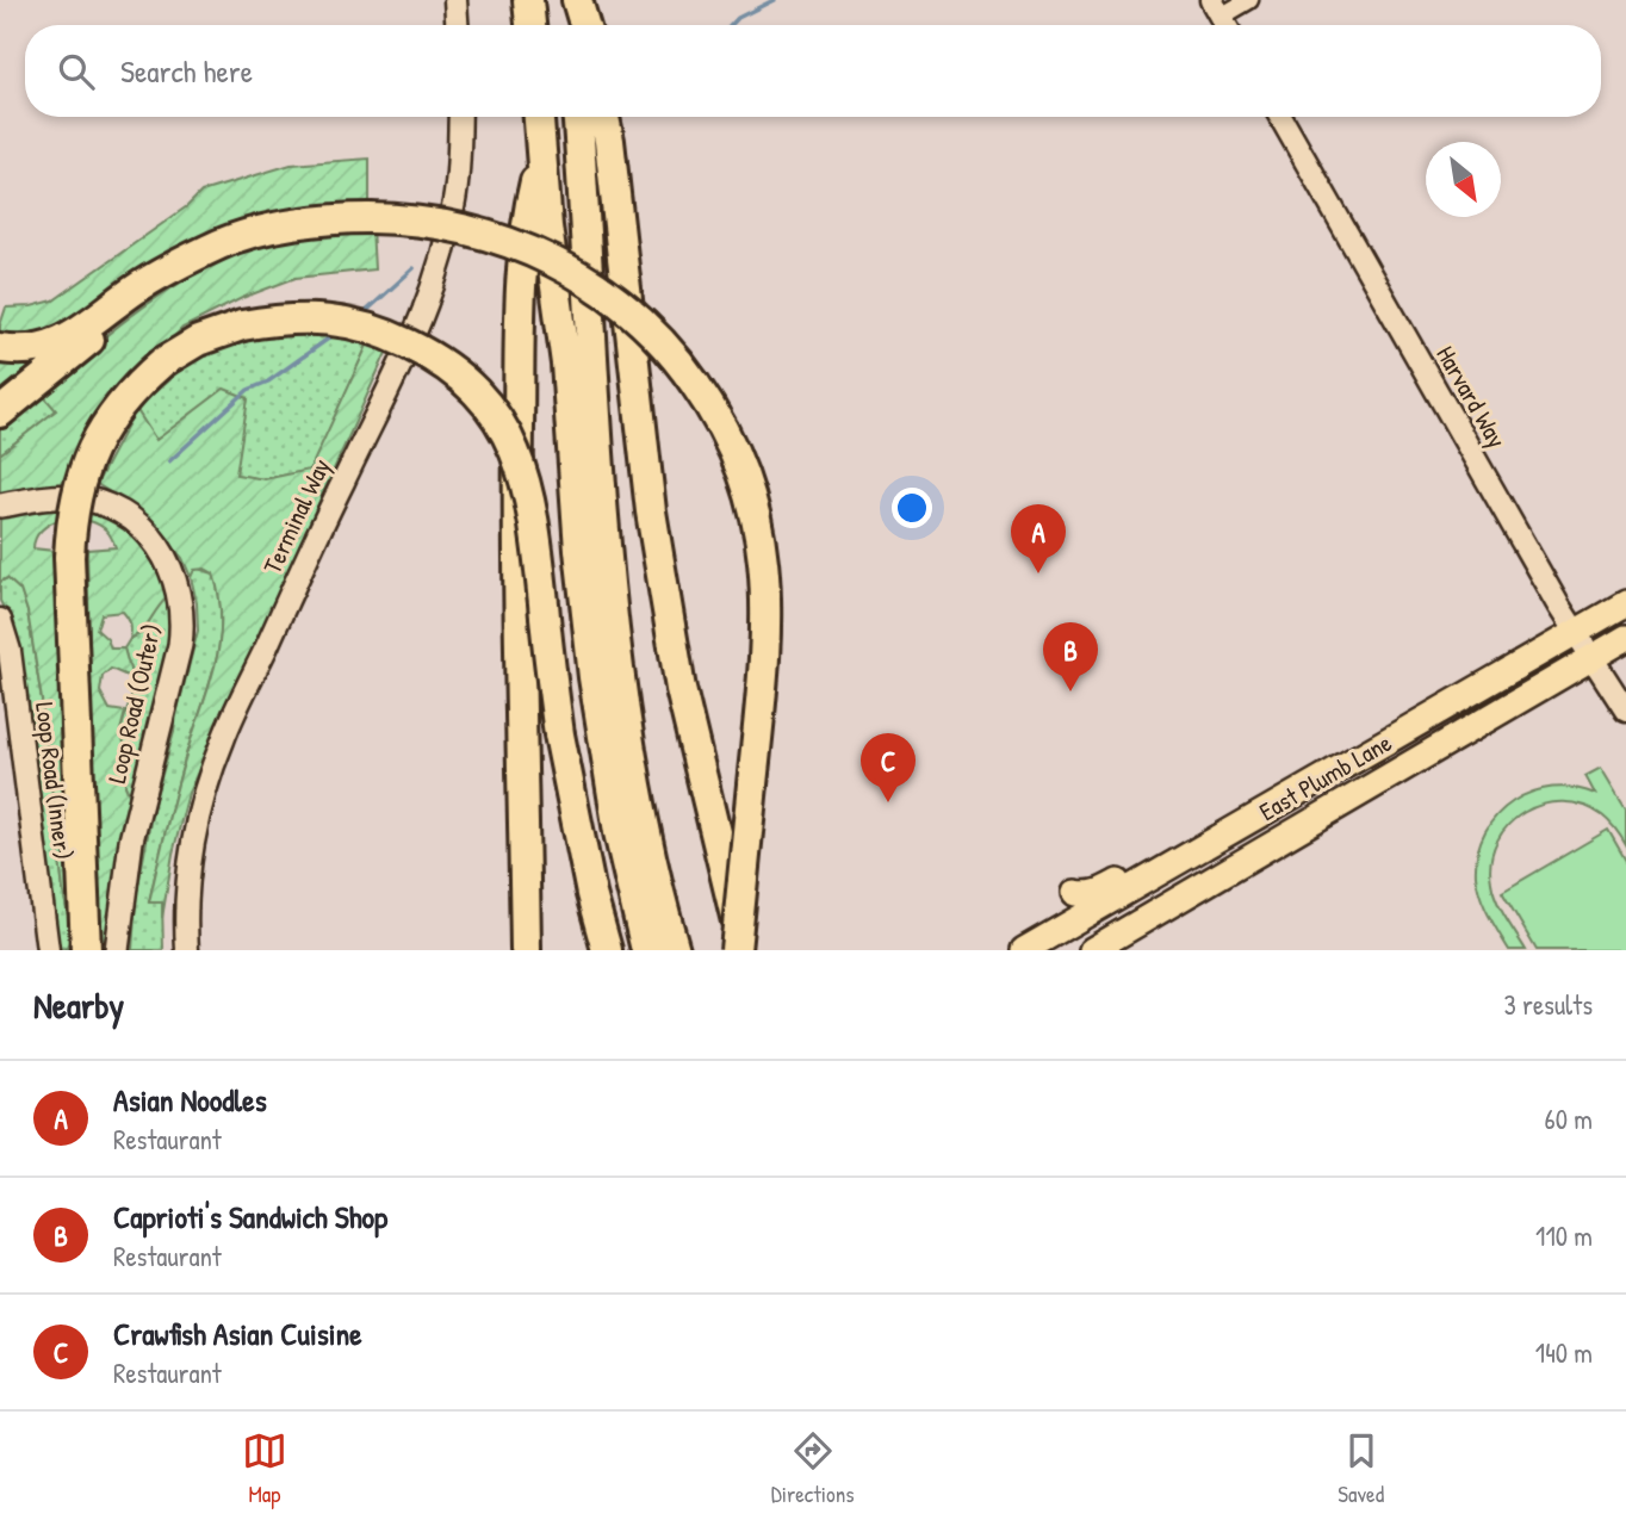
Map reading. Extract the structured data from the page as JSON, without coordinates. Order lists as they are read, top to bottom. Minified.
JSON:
{"streets":{"main road":["Loop Road (Outer)","East Plumb Lane"],"street":["Harvard Way","Terminal Way","Loop Road (Inner)"]},"crossings":[["Harvard Way","East Plumb Lane"]],"north":"bottom right","page":{"search":"Search here","pins":["A","B","C"],"heading":["Nearby","3 results"],"list":[{"mark":"A","name":"Asian Noodles","note":"Restaurant","value":"60 m"},{"mark":"B","name":"Caprioti's Sandwich Shop","note":"Restaurant","value":"110 m"},{"mark":"C","name":"Crawfish Asian Cuisine","note":"Restaurant","value":"140 m"}],"nav":["Map","Directions","Saved"]}}
